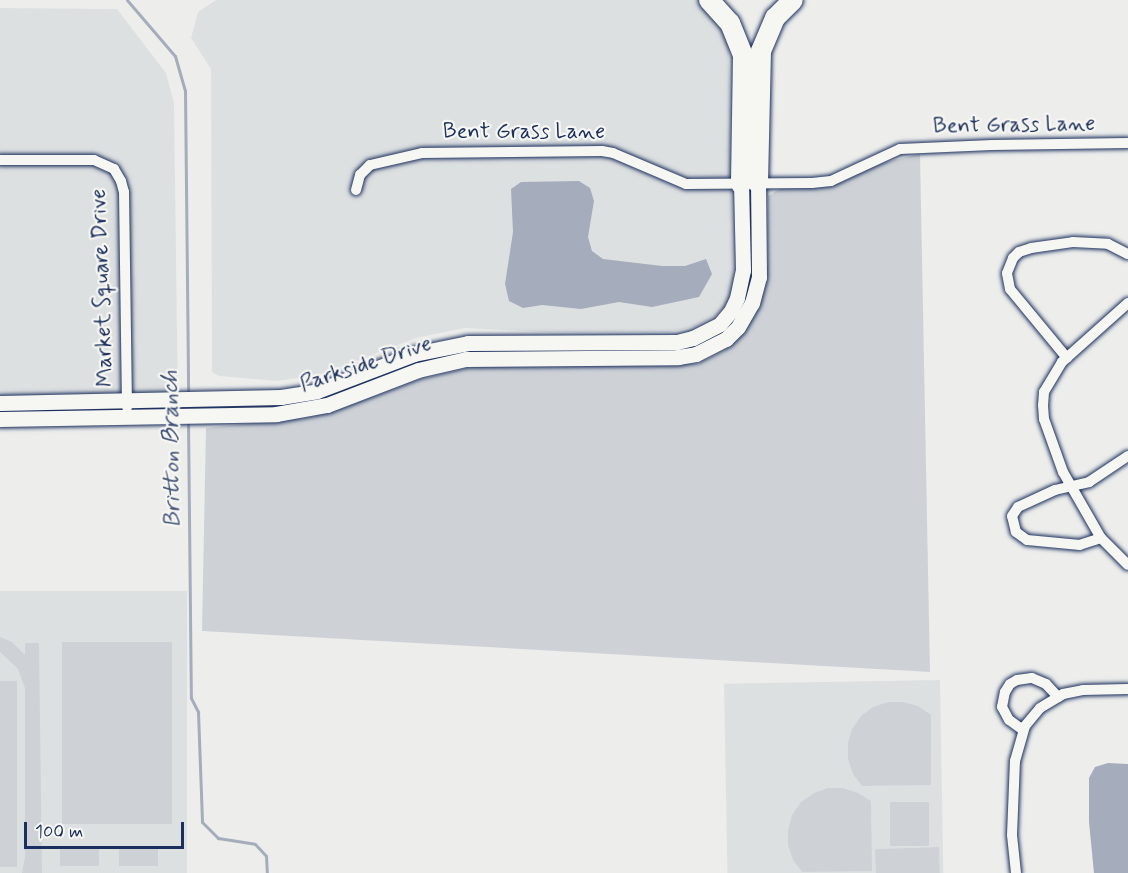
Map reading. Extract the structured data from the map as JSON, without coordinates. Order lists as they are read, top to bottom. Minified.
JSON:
{"streets":{"street":["Bent Grass Lane","Market Square Drive","Parkside Drive"]},"crossings":[["Bent Grass Lane","Parkside Drive"],["Market Square Drive","Parkside Drive"]],"water":["Britton Branch"],"scale_bar":"100 m"}
